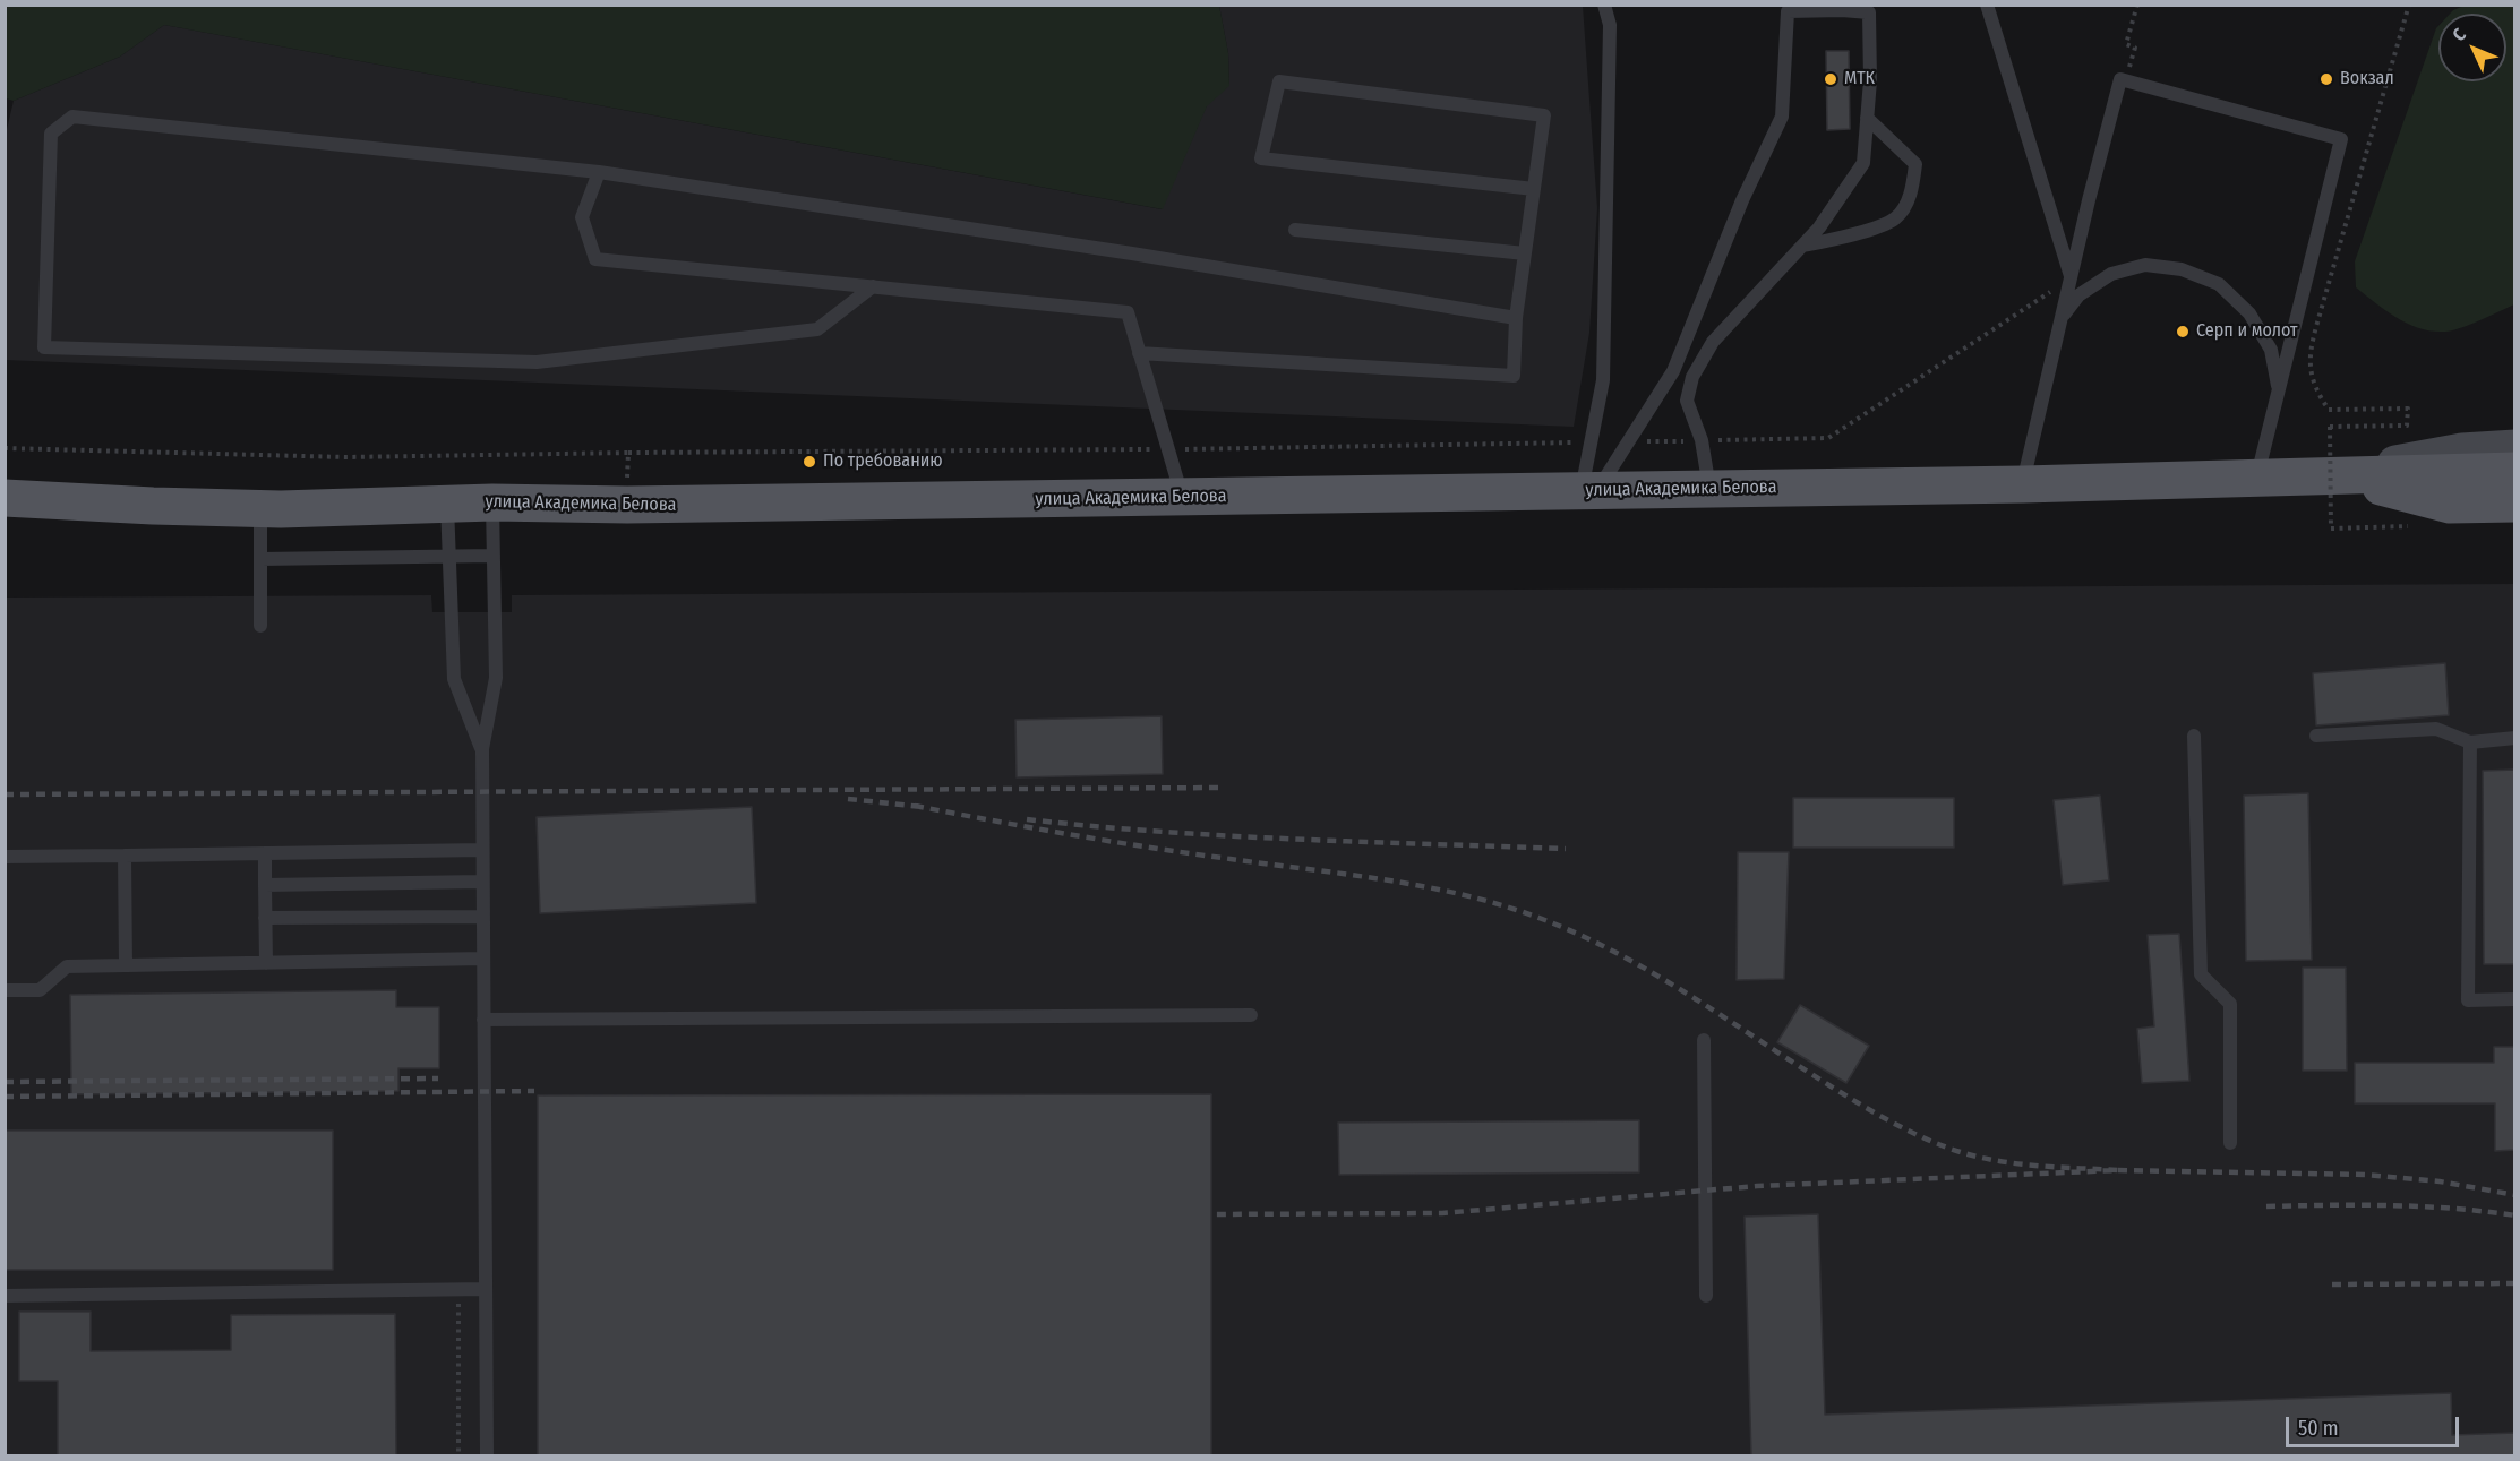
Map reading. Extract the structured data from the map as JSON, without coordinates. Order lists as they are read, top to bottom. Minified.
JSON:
{"streets":{"main road":["улица Академика Белова"]},"places":["МТК","Вокзал","Серп и молот","По требованию"],"scale_bar":"50 m","north":"top left"}
